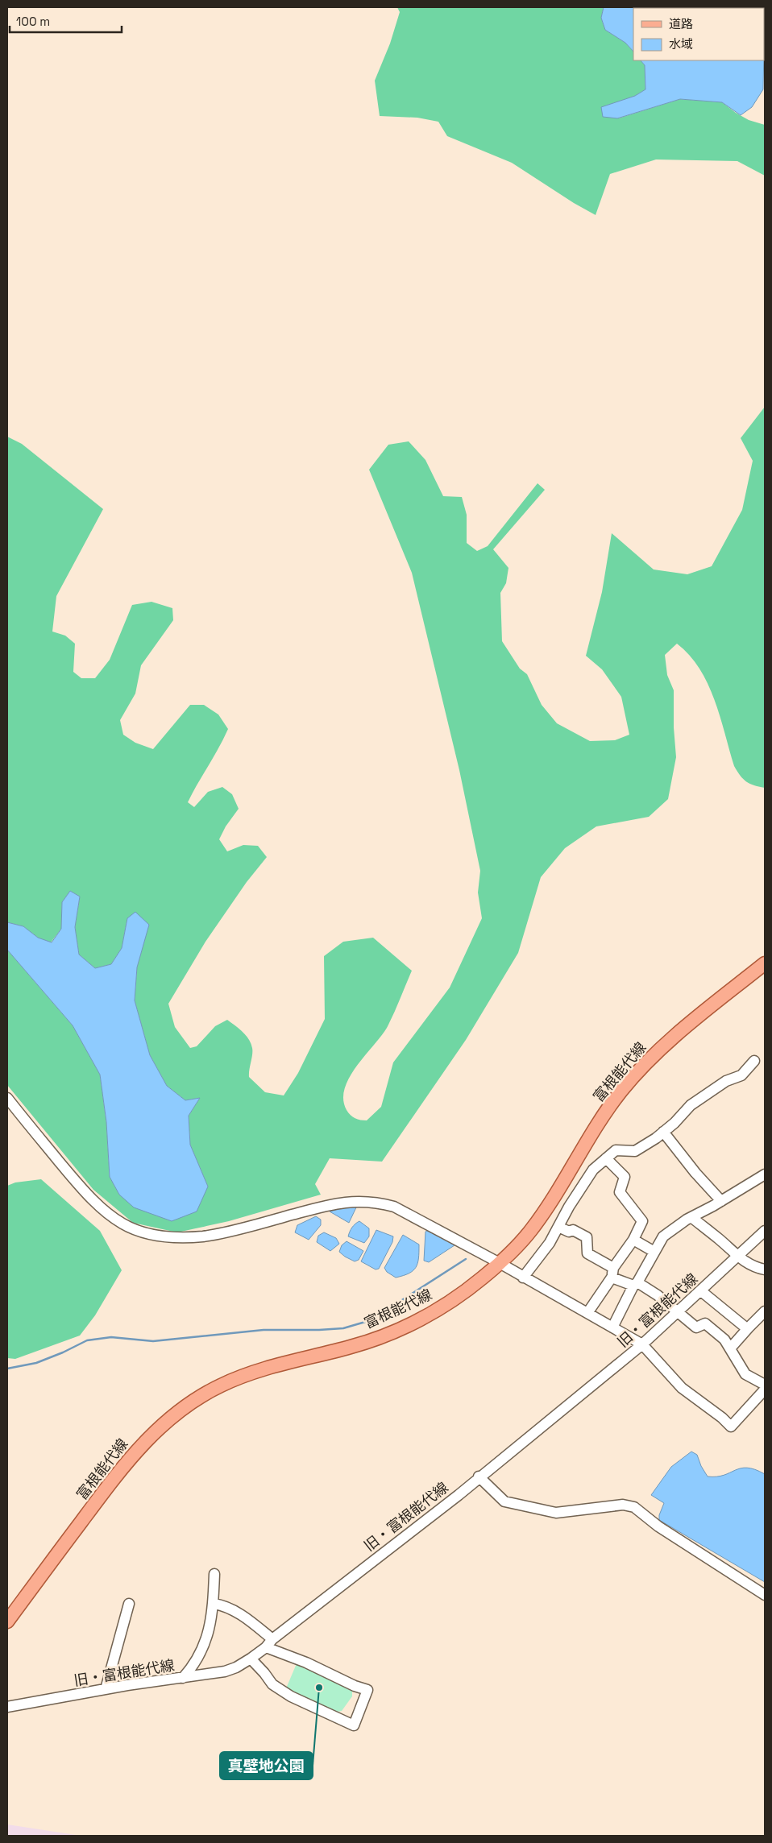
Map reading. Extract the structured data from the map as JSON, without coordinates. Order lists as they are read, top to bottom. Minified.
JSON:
{"streets":{"main road":["富根能代線"],"street":["旧・富根能代線"]},"places":["真壁地公園"],"legend":["道路","水域"],"scale_bar":"100 m"}
